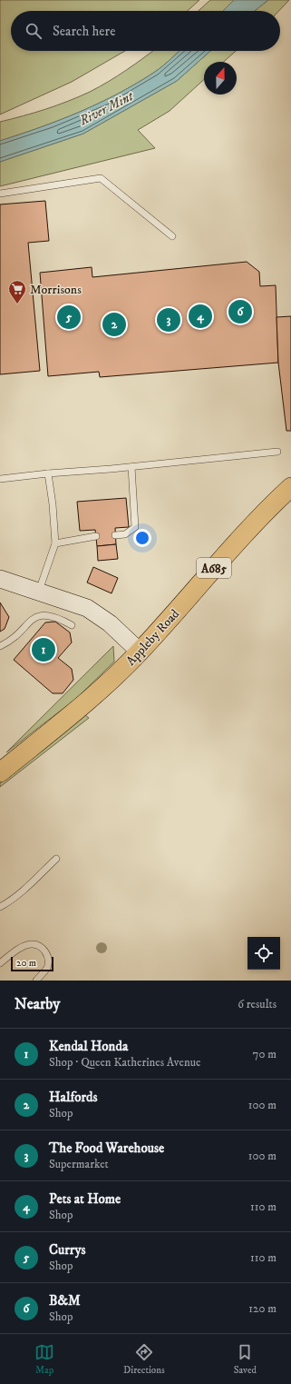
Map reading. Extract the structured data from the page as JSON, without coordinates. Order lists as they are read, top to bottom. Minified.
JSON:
{"streets":{"main road":["A685","Appleby Road"]},"water":["River Mint"],"places":{"supermarket":["Morrisons"]},"scale_bar":"20 m","north":"top","page":{"search":"Search here","pins":["6","4","5","3","2","1"],"scale":"20 m","heading":["Nearby","6 results"],"list":[{"mark":"1","name":"Kendal Honda","note":"Shop · Queen Katherines Avenue","value":"70 m"},{"mark":"2","name":"Halfords","note":"Shop","value":"100 m"},{"mark":"3","name":"The Food Warehouse","note":"Supermarket","value":"100 m"},{"mark":"4","name":"Pets at Home","note":"Shop","value":"110 m"},{"mark":"5","name":"Currys","note":"Shop","value":"110 m"},{"mark":"6","name":"B&M","note":"Shop","value":"120 m"}],"nav":["Map","Directions","Saved"]}}
